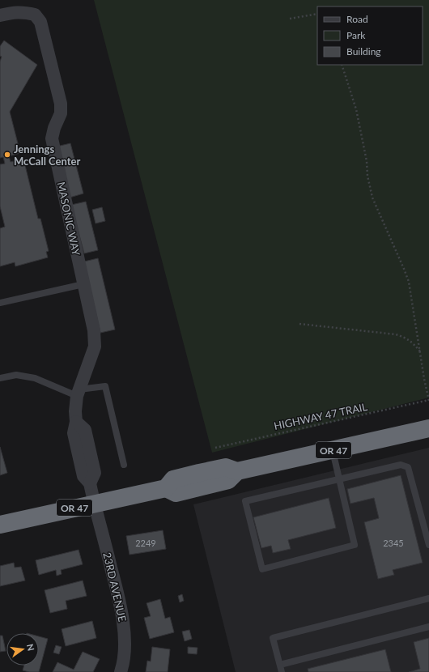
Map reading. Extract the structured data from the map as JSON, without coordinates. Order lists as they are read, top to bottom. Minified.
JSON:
{"streets":{"highway":["OR 47"],"street":["MASONIC WAY","23RD AVENUE"],"path":["HIGHWAY 47 TRAIL"]},"crossings":[["MASONIC WAY","OR 47"],["MASONIC WAY","23RD AVENUE"],["OR 47","23RD AVENUE"]],"places":["Jennings McCall Center"],"house_numbers":["2249","2345"],"legend":["Road","Park","Building"],"north":"right"}
